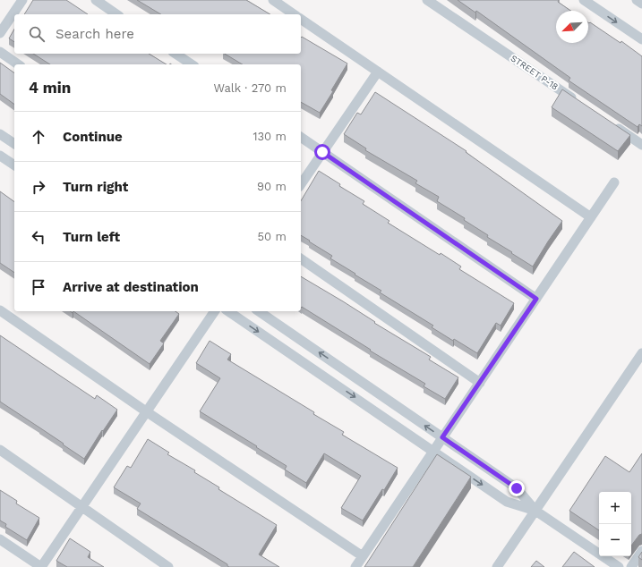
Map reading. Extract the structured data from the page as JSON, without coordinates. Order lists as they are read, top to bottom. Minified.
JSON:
{"streets":{"street":["STREET P-18"]},"north":"bottom left","page":{"search":"Search here","heading":["4 min","Walk · 270 m"],"list":[["Continue","130 m"],["Turn right","90 m"],["Turn left","50 m"],"Arrive at destination"],"map_buttons":["+","−"]}}
